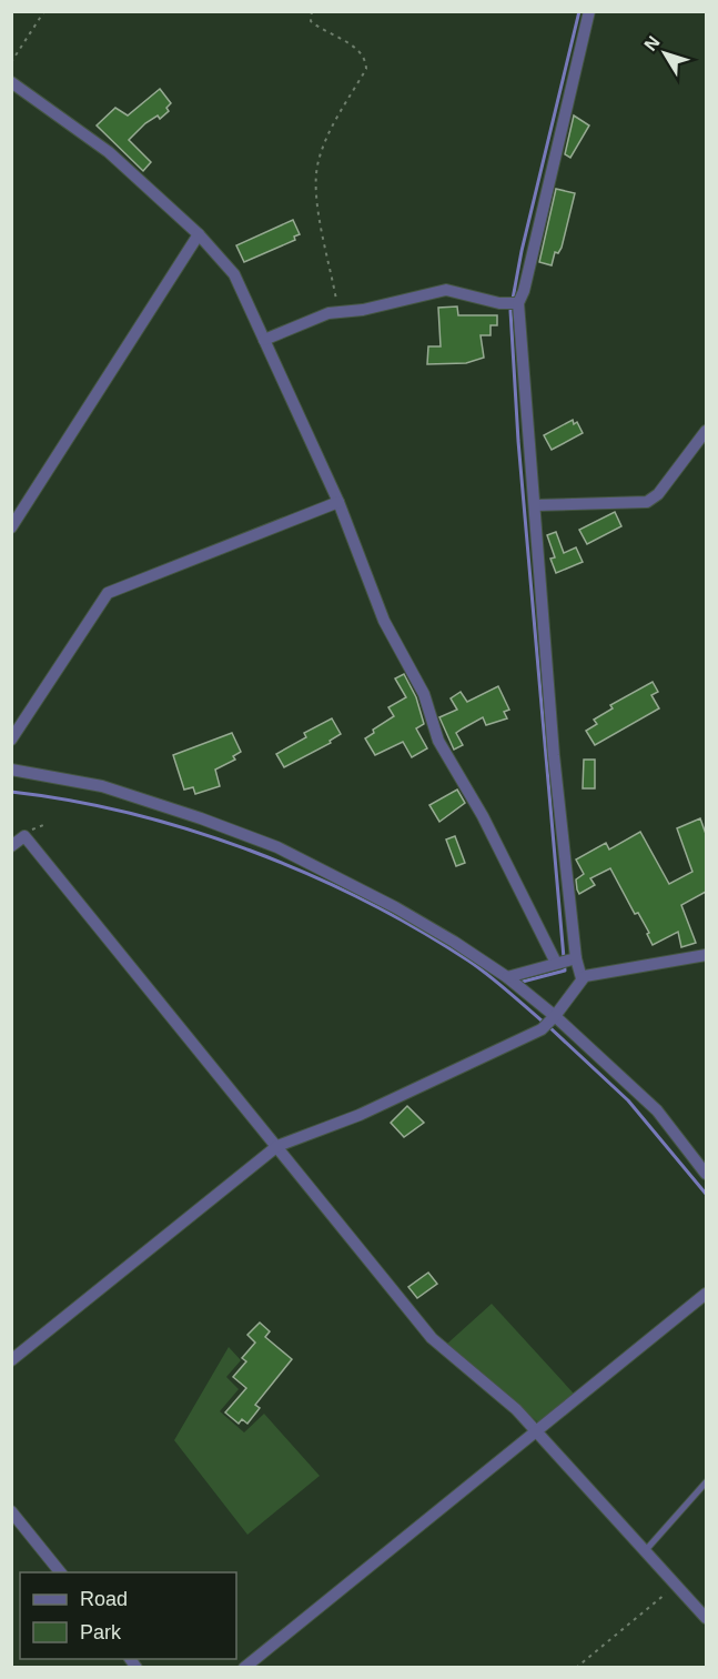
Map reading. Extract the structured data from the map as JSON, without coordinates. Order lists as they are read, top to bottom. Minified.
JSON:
{"legend":["Road","Park"],"north":"top left"}
